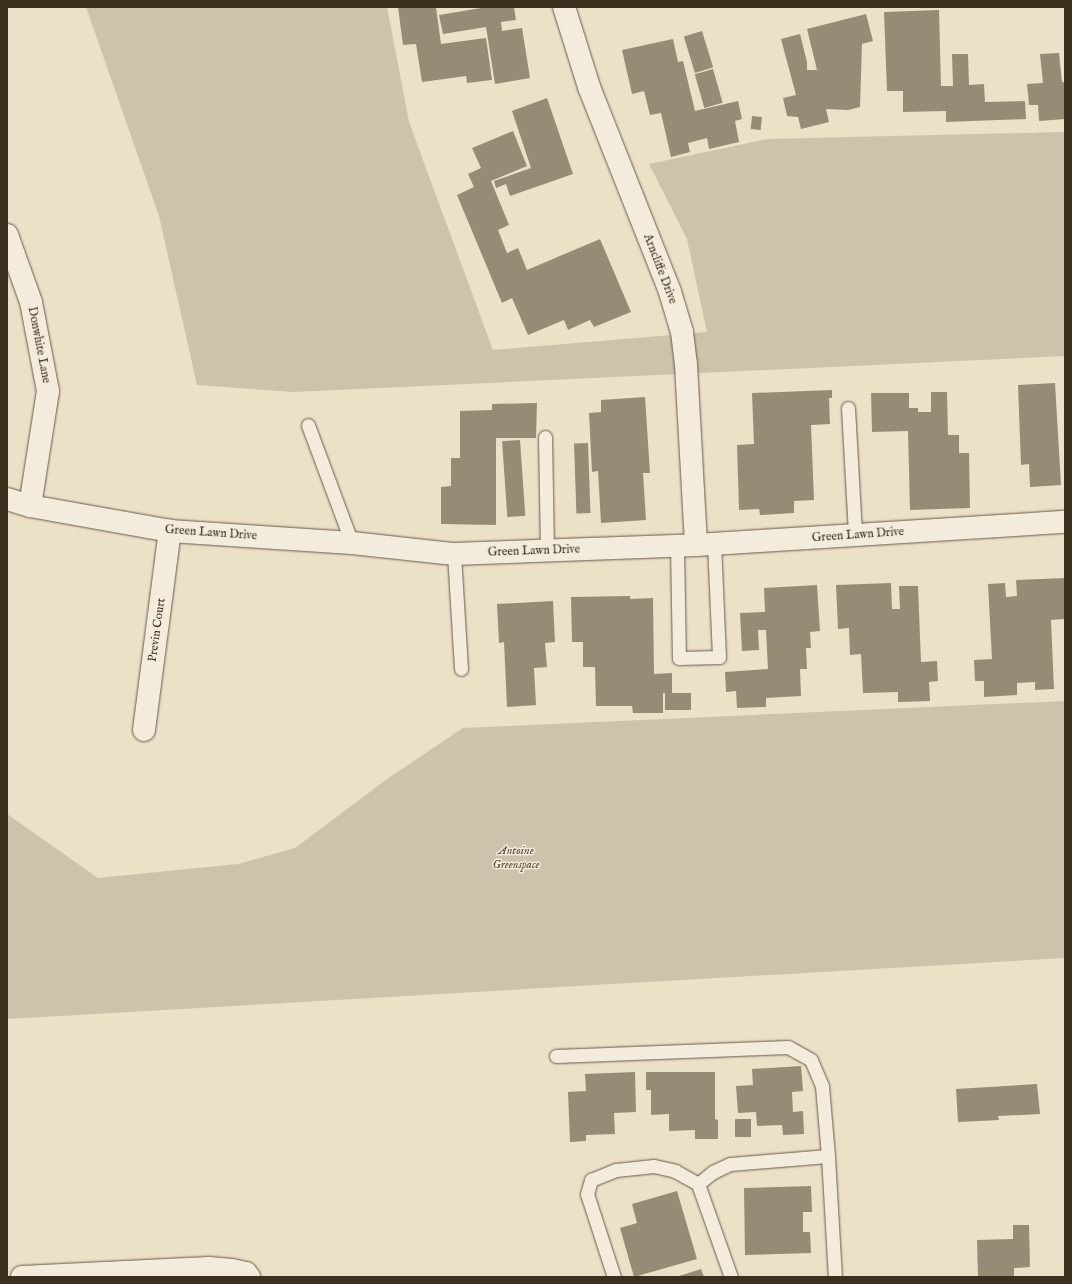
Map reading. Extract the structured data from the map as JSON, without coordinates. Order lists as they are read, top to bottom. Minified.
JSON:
{"streets":{"street":["Arncliffe Drive","Donwhite Lane","Green Lawn Drive","Previn Court"]},"crossings":[["Arncliffe Drive","Green Lawn Drive"],["Donwhite Lane","Green Lawn Drive"],["Green Lawn Drive","Previn Court"]],"parks":["Antoine Greenspace"]}
